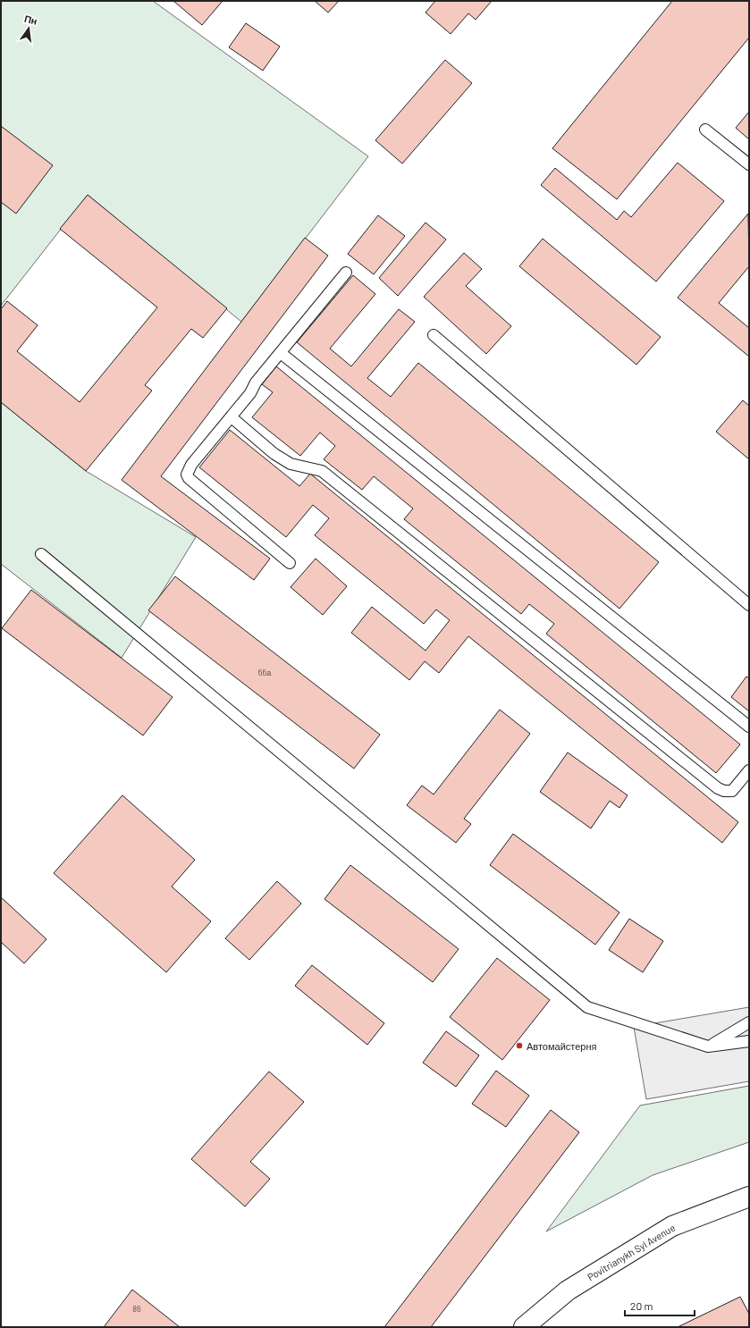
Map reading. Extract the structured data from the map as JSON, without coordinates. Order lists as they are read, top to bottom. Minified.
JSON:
{"streets":{"main road":["Povitrianykh Syl Avenue"]},"places":["Автомайстерня"],"house_numbers":["66а","86"],"scale_bar":"20 m","north":"top"}
